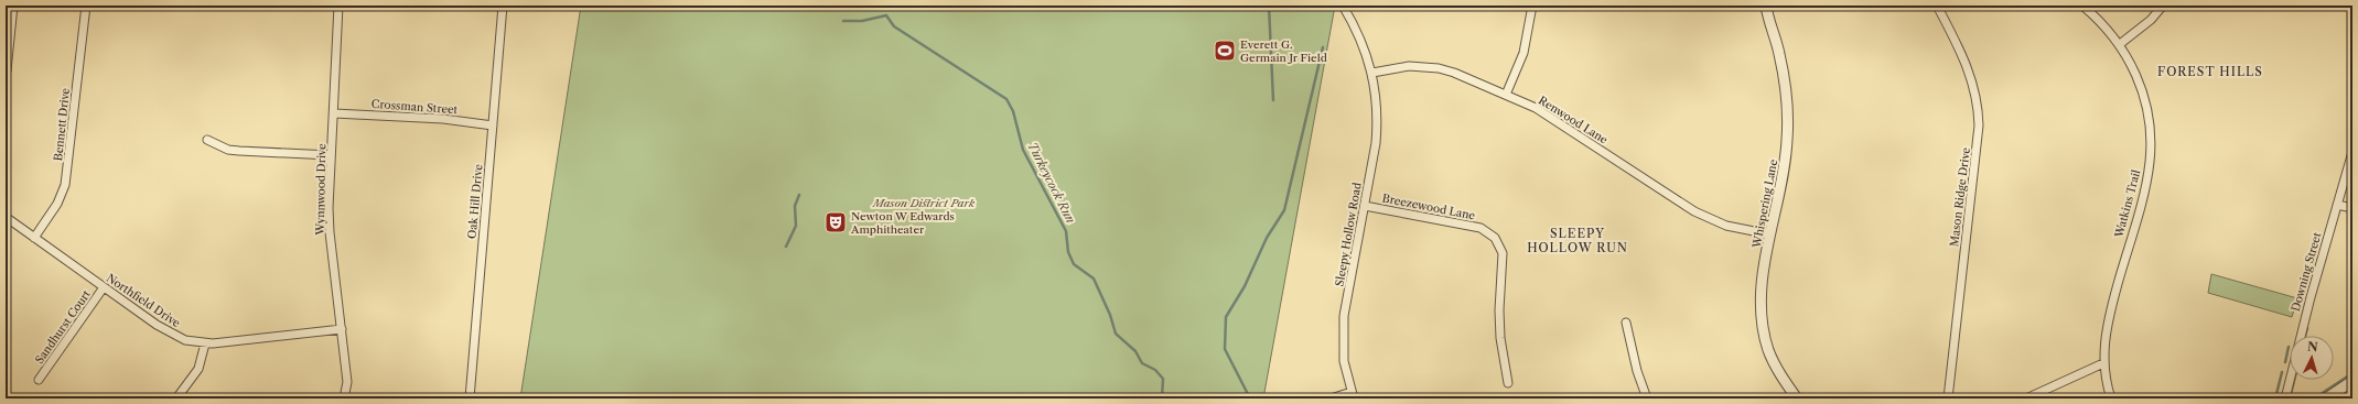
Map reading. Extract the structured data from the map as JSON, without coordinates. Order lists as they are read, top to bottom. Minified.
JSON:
{"streets":{"street":["Crossman Street","Renwood Lane","Bennett Drive","Wynnwood Drive","Mason Ridge Drive","Oak Hill Drive","Whispering Lane","Watkins Trail","Breezewood Lane","Sleepy Hollow Road","Downing Street","Northfield Drive","Sandhurst Court"]},"crossings":[["Crossman Street","Wynnwood Drive"],["Crossman Street","Oak Hill Drive"],["Renwood Lane","Whispering Lane"],["Renwood Lane","Sleepy Hollow Road"],["Bennett Drive","Northfield Drive"],["Wynnwood Drive","Northfield Drive"],["Breezewood Lane","Sleepy Hollow Road"],["Northfield Drive","Sandhurst Court"]],"districts":["FOREST HILLS","SLEEPY HOLLOW RUN"],"water":["Turkeycock Run"],"parks":["Mason District Park"],"places":{"sports":["Everett G. Germain Jr Field"],"theatre":["Newton W Edwards Amphitheater"]},"north":"top"}
